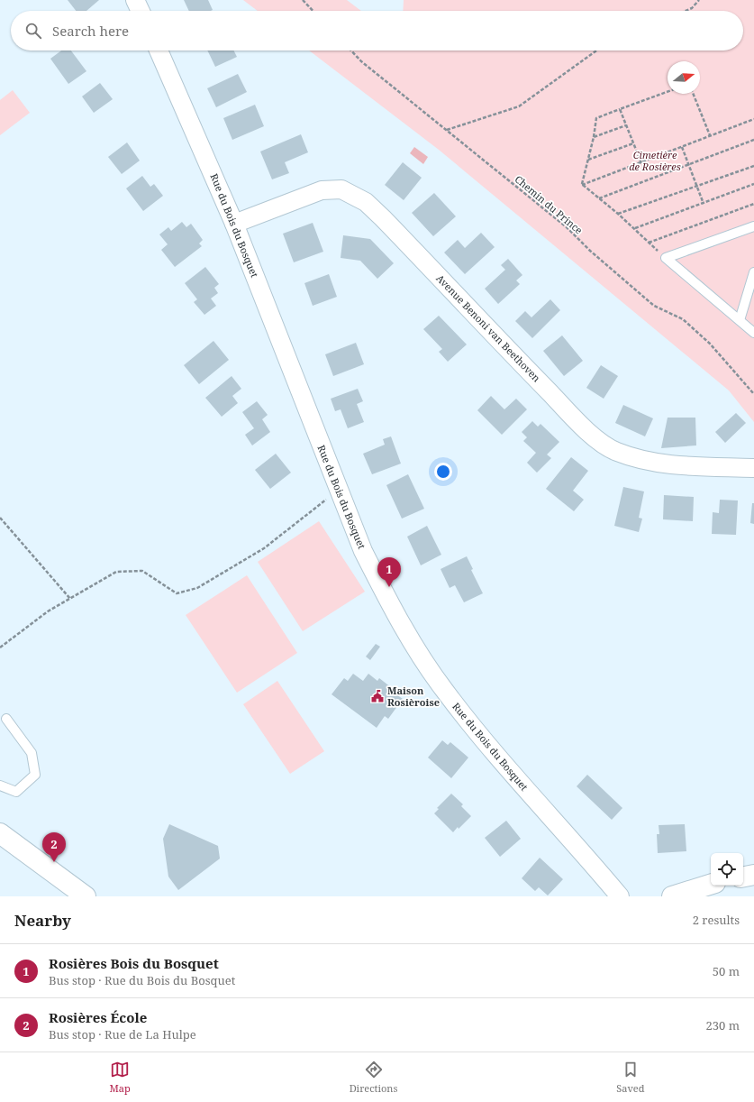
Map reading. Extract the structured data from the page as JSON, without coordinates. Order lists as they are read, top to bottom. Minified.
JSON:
{"streets":{"street":["Rue du Bois du Bosquet","Avenue Benoni van Beethoven"],"path":["Chemin du Prince"]},"crossings":[["Rue du Bois du Bosquet","Avenue Benoni van Beethoven"]],"parks":["Cimetière de Rosières"],"places":{"public building":["Maison Rosièroise"]},"north":"right","page":{"search":"Search here","pins":["1","2"],"heading":["Nearby","2 results"],"list":[{"mark":"1","name":"Rosières Bois du Bosquet","note":"Bus stop · Rue du Bois du Bosquet","value":"50 m"},{"mark":"2","name":"Rosières École","note":"Bus stop · Rue de La Hulpe","value":"230 m"}],"nav":["Map","Directions","Saved"]}}
